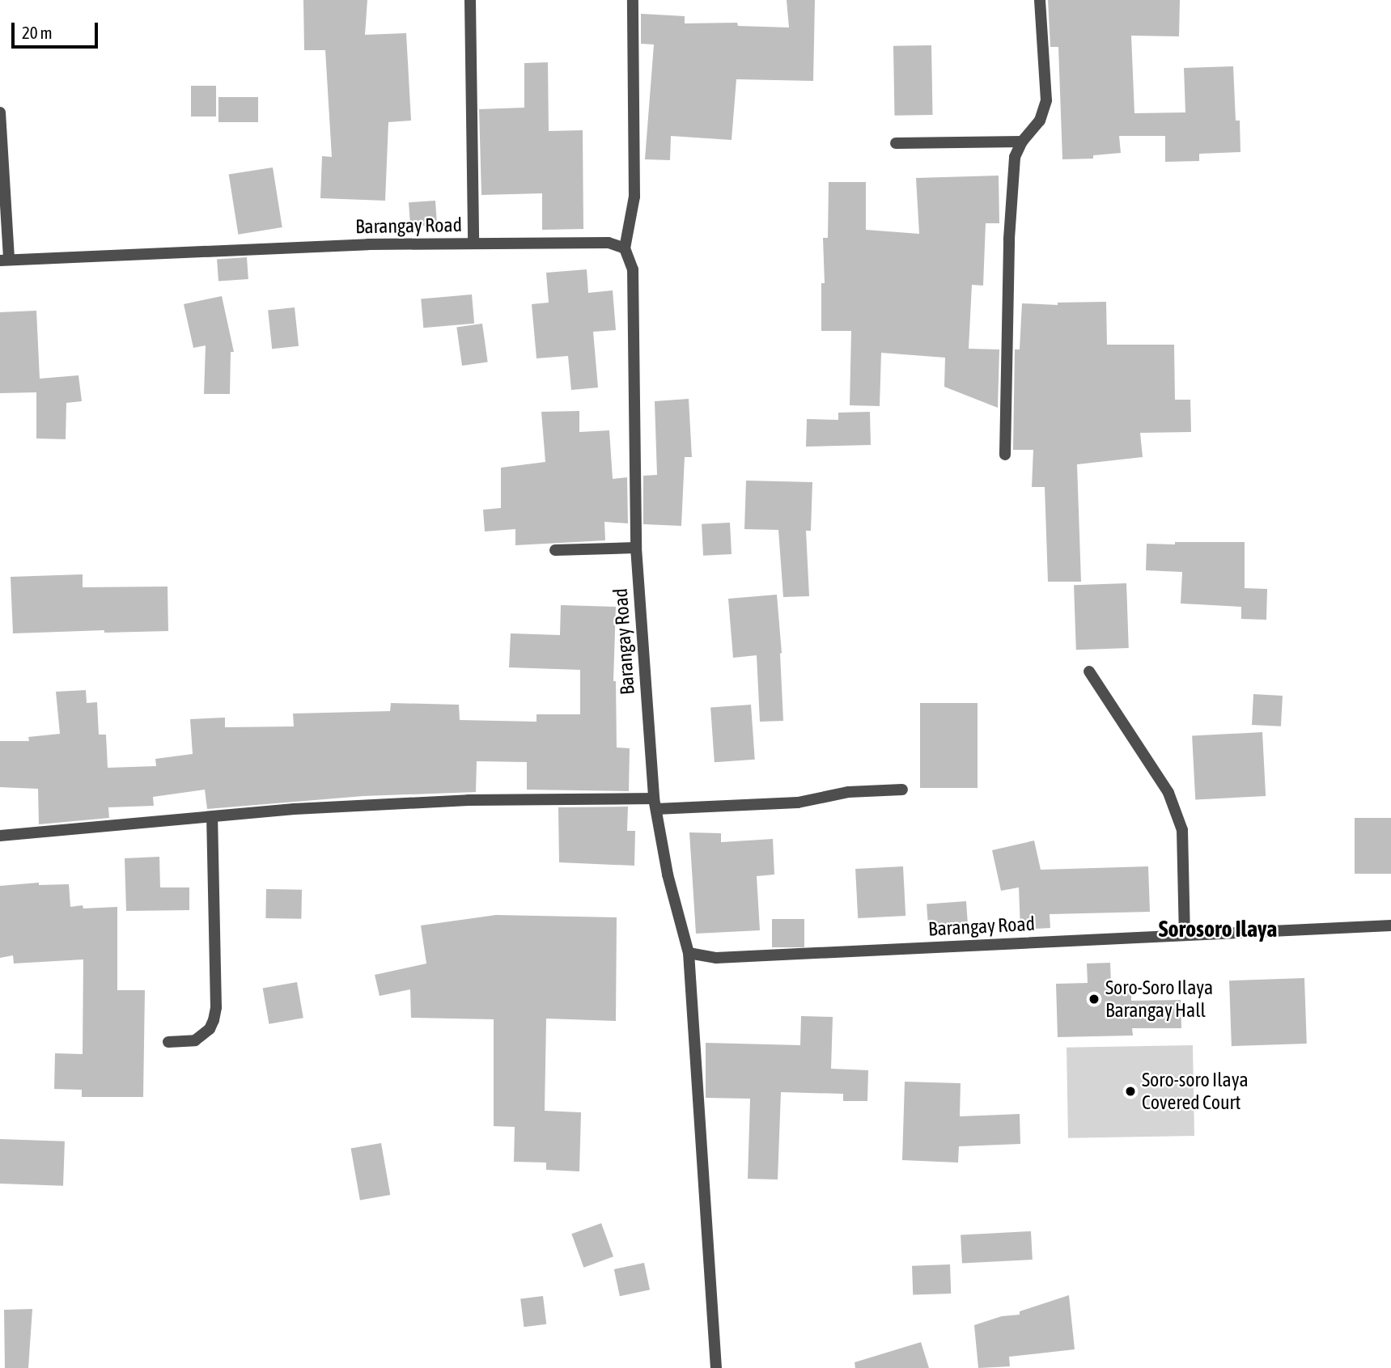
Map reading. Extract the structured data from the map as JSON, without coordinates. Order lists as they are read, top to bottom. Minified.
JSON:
{"streets":{"street":["Barangay Road"]},"districts":["Sorosoro Ilaya"],"places":["Soro-Soro Ilaya Barangay Hall","Soro-soro Ilaya Covered Court"],"scale_bar":"20 m"}
